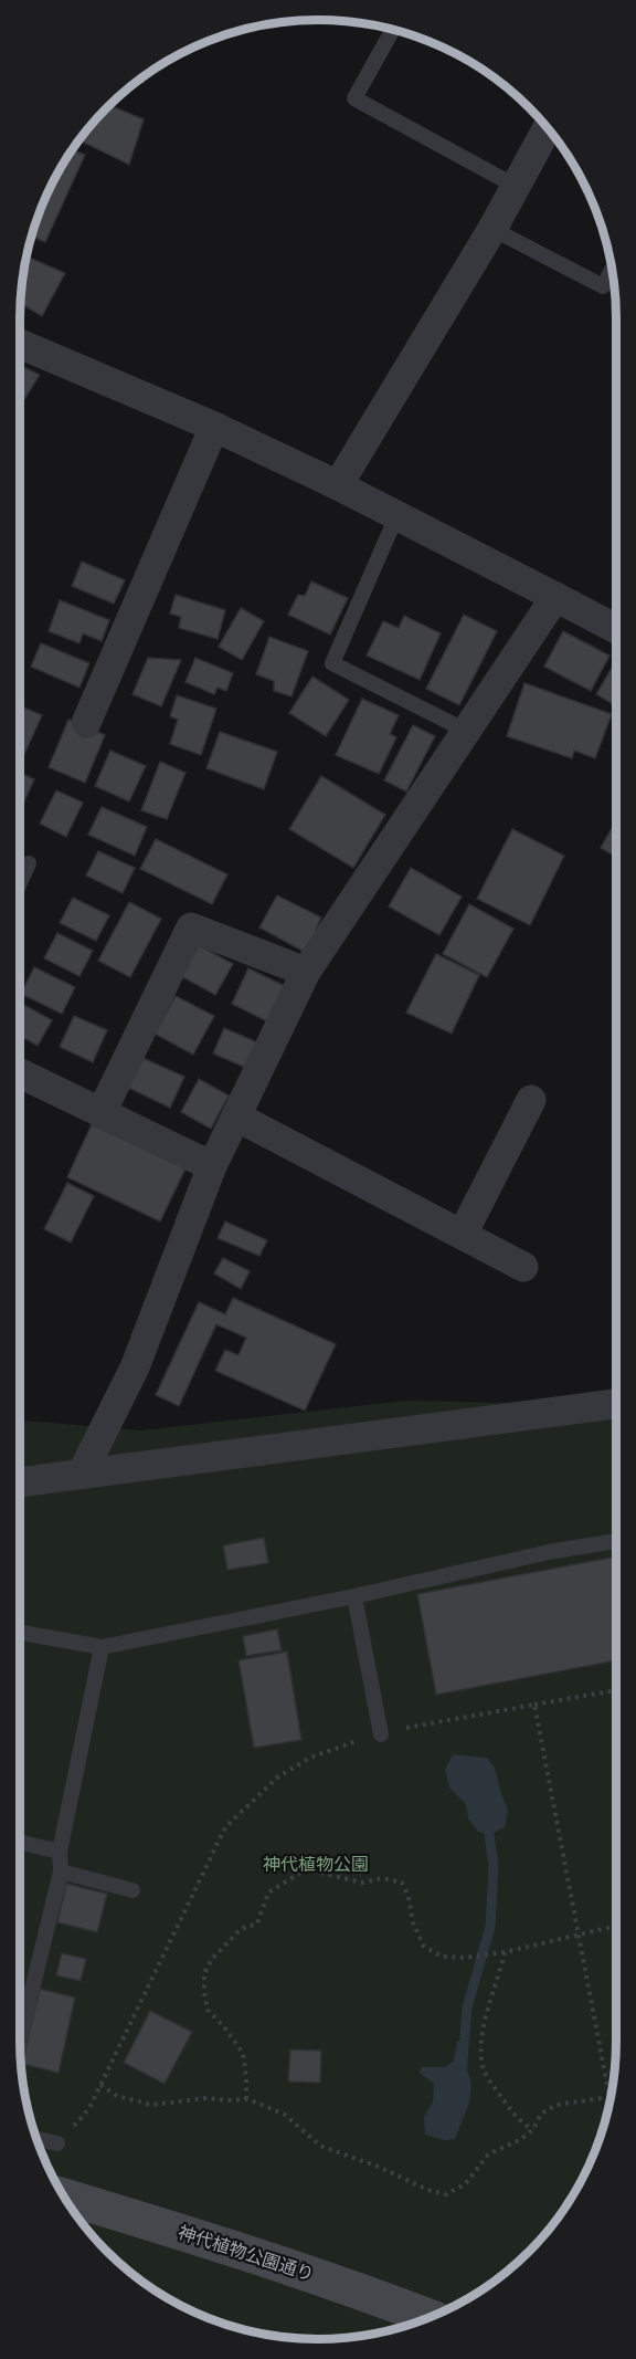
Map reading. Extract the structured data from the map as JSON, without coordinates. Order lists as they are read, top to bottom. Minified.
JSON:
{"streets":{"street":["神代植物公園通り"]},"parks":["神代植物公園"]}
